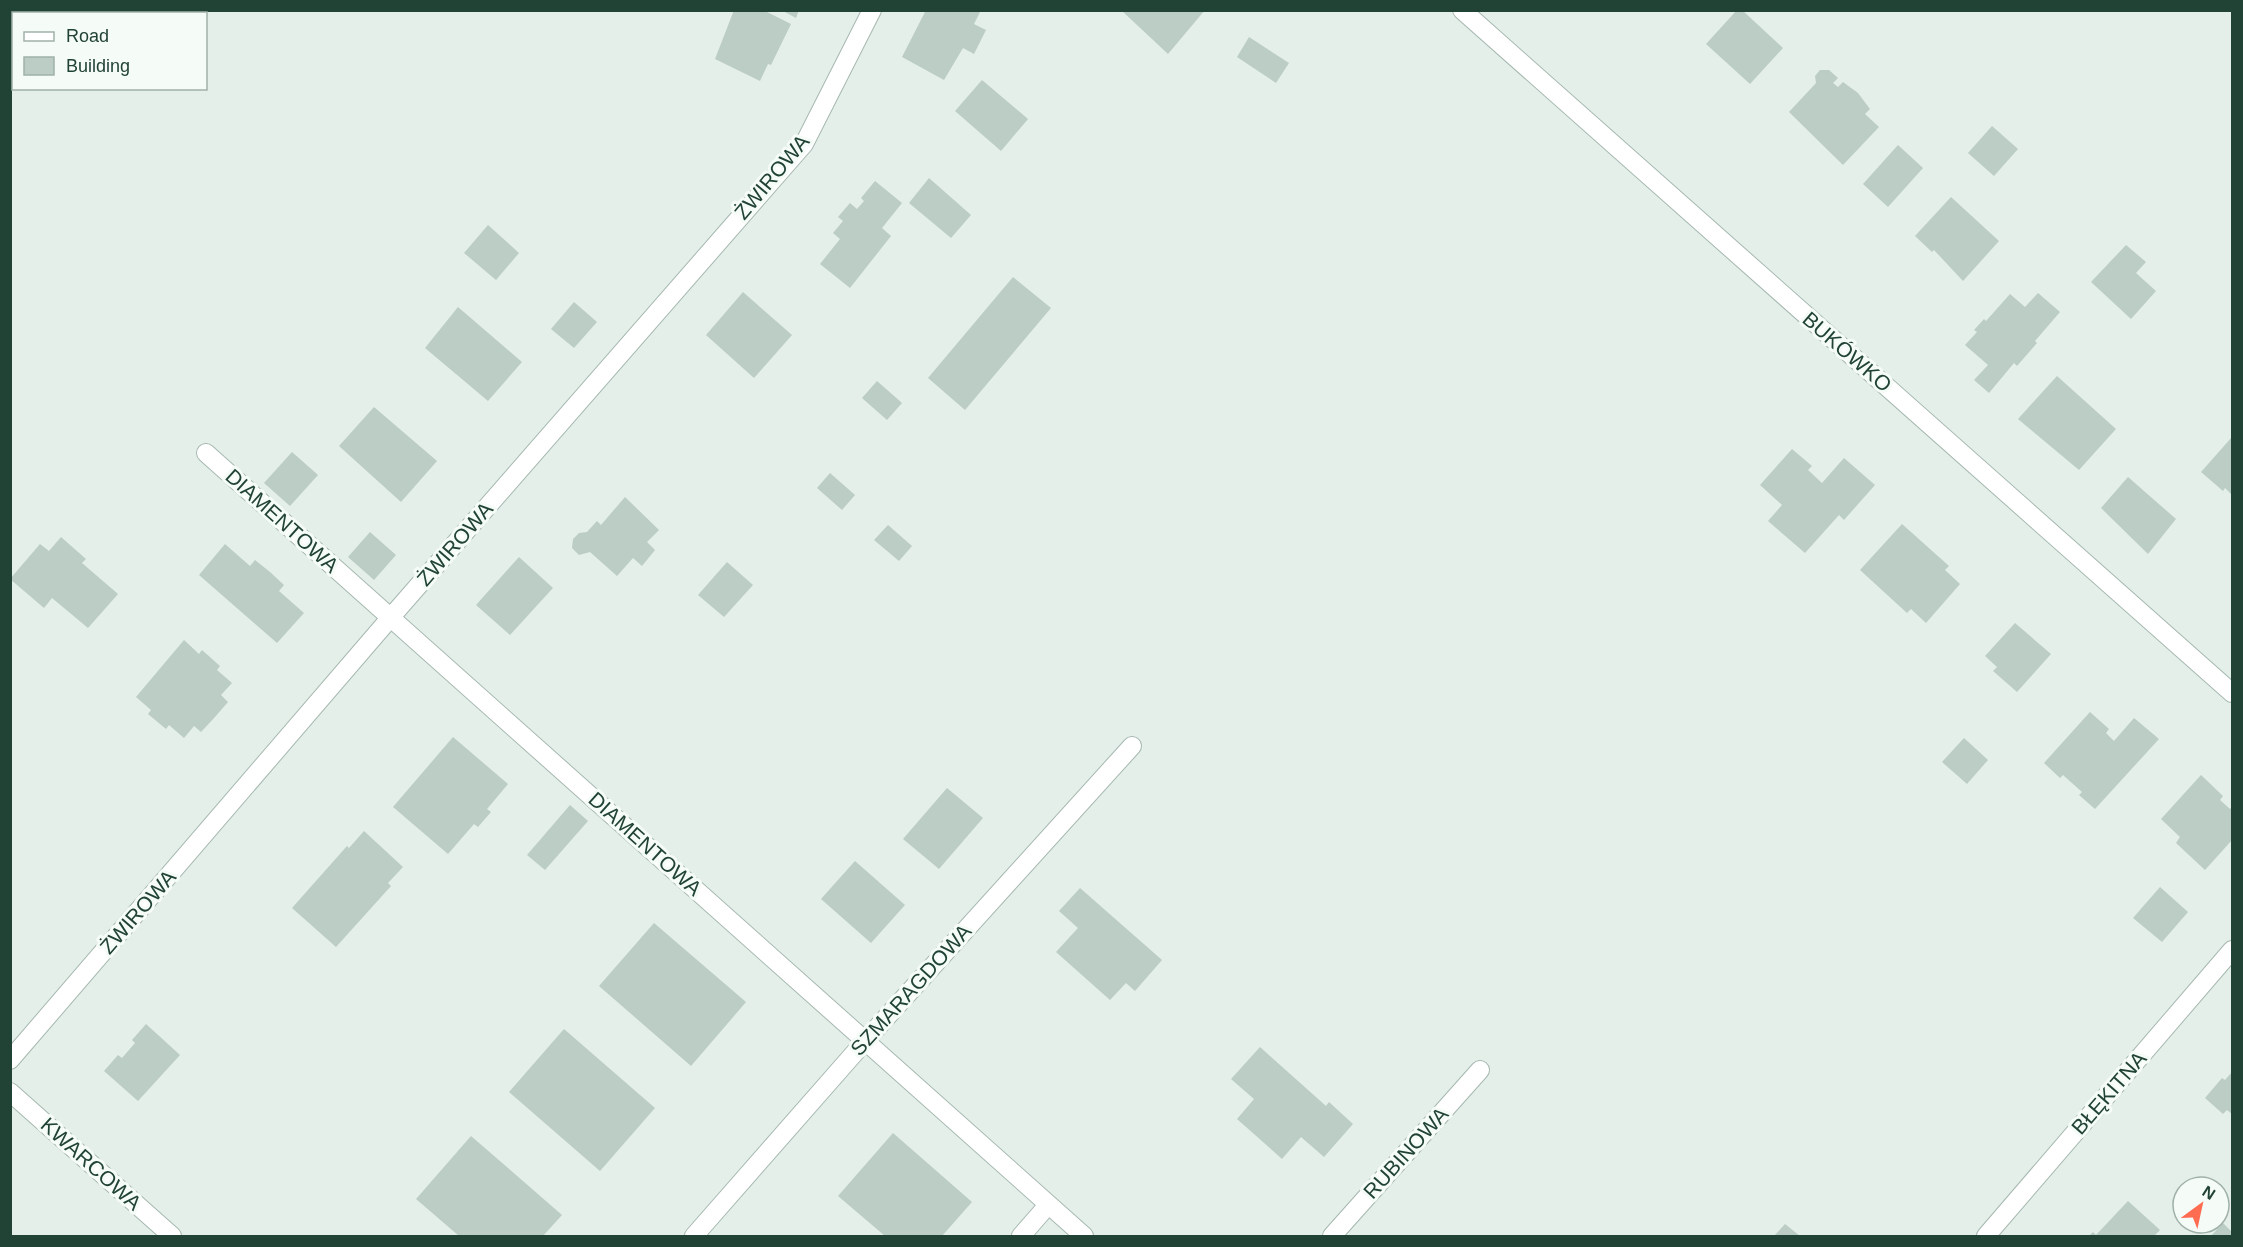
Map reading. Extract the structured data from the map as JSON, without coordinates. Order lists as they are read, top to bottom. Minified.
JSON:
{"streets":{"street":["ŻWIROWA","BUKÓWKO","DIAMENTOWA","SZMARAGDOWA","BŁĘKITNA","RUBINOWA","KWARCOWA"]},"crossings":[["ŻWIROWA","DIAMENTOWA"],["DIAMENTOWA","SZMARAGDOWA"]],"legend":["Road","Building"],"north":"top right"}
